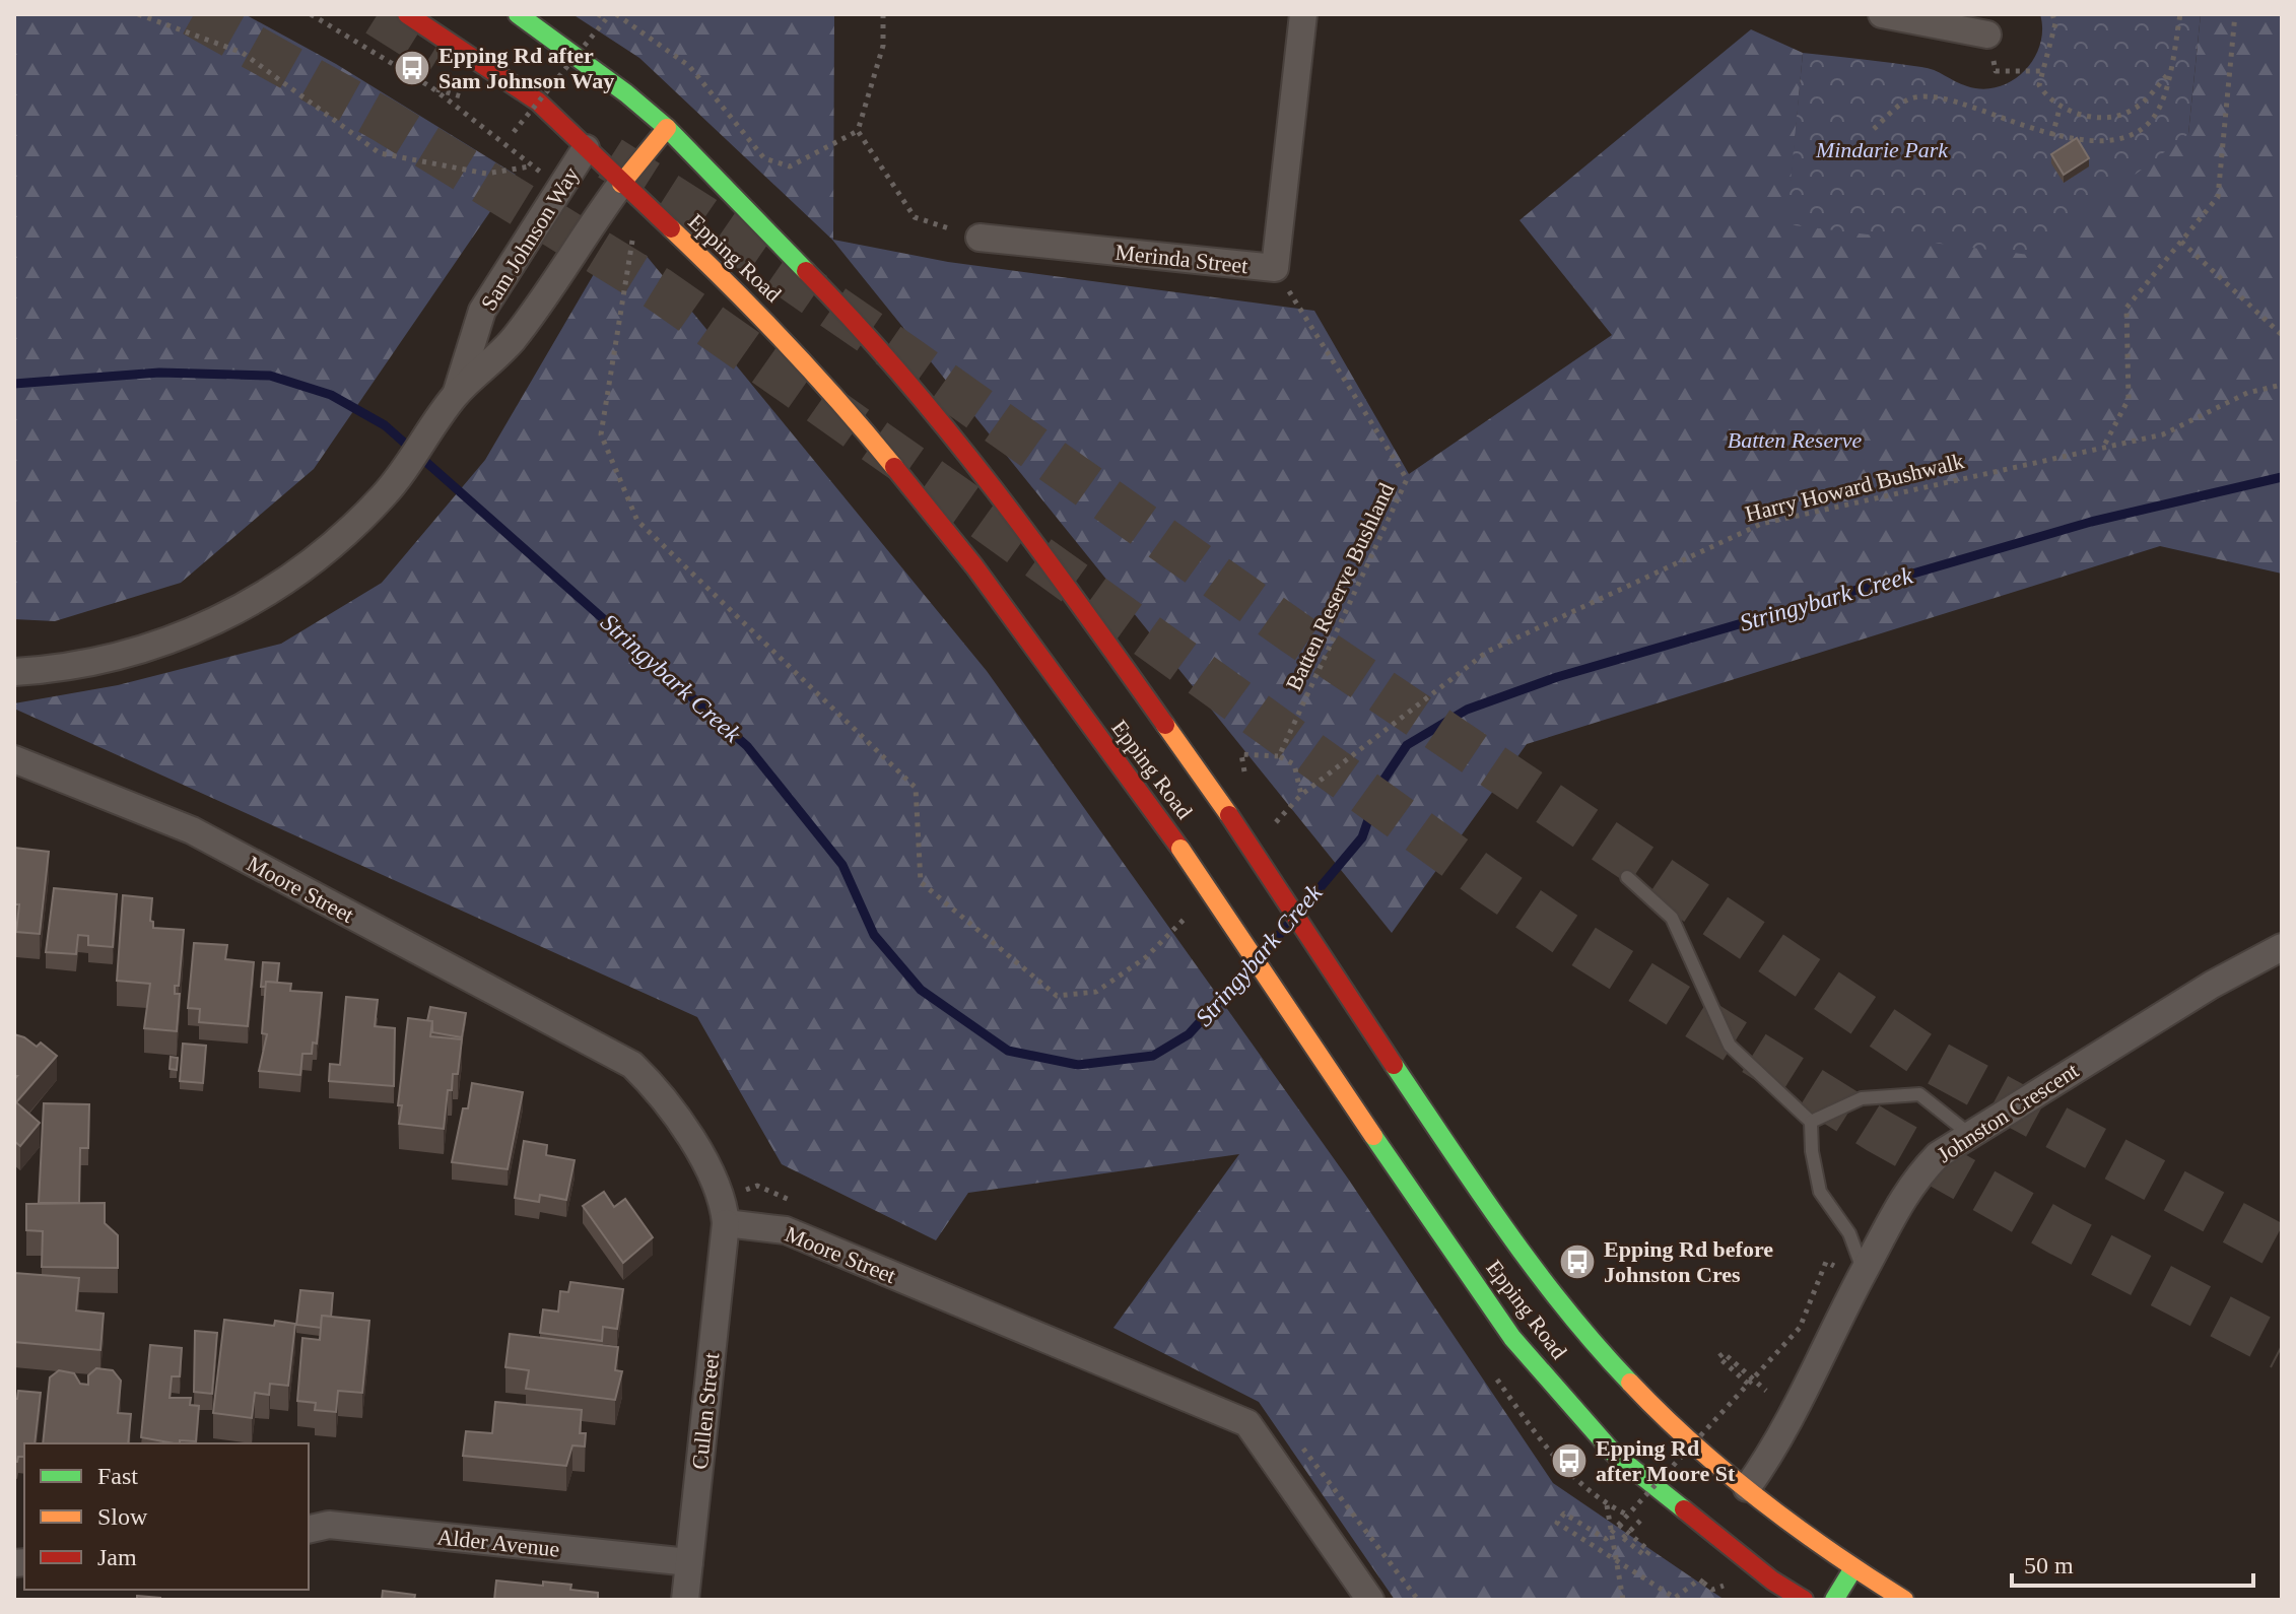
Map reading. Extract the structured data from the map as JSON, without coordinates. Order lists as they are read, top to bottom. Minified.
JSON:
{"streets":{"main road":["Sam Johnson Way","Epping Road"],"street":["Merinda Street","Moore Street","Johnston Crescent","Cullen Street","Alder Avenue"],"path":["Harry Howard Bushwalk","Batten Reserve Bushland"]},"crossings":[["Sam Johnson Way","Epping Road"],["Epping Road","Johnston Crescent"],["Merinda Street","Batten Reserve Bushland"],["Harry Howard Bushwalk","Batten Reserve Bushland"],["Moore Street","Cullen Street"],["Cullen Street","Alder Avenue"]],"water":["Stringybark Creek"],"parks":["Mindarie Park","Batten Reserve"],"places":{"bus stop":["Epping Rd after Sam Johnson Way","Epping Rd before Johnston Cres","Epping Rd after Moore St"]},"legend":["Fast","Slow","Jam"],"scale_bar":"50 m"}
